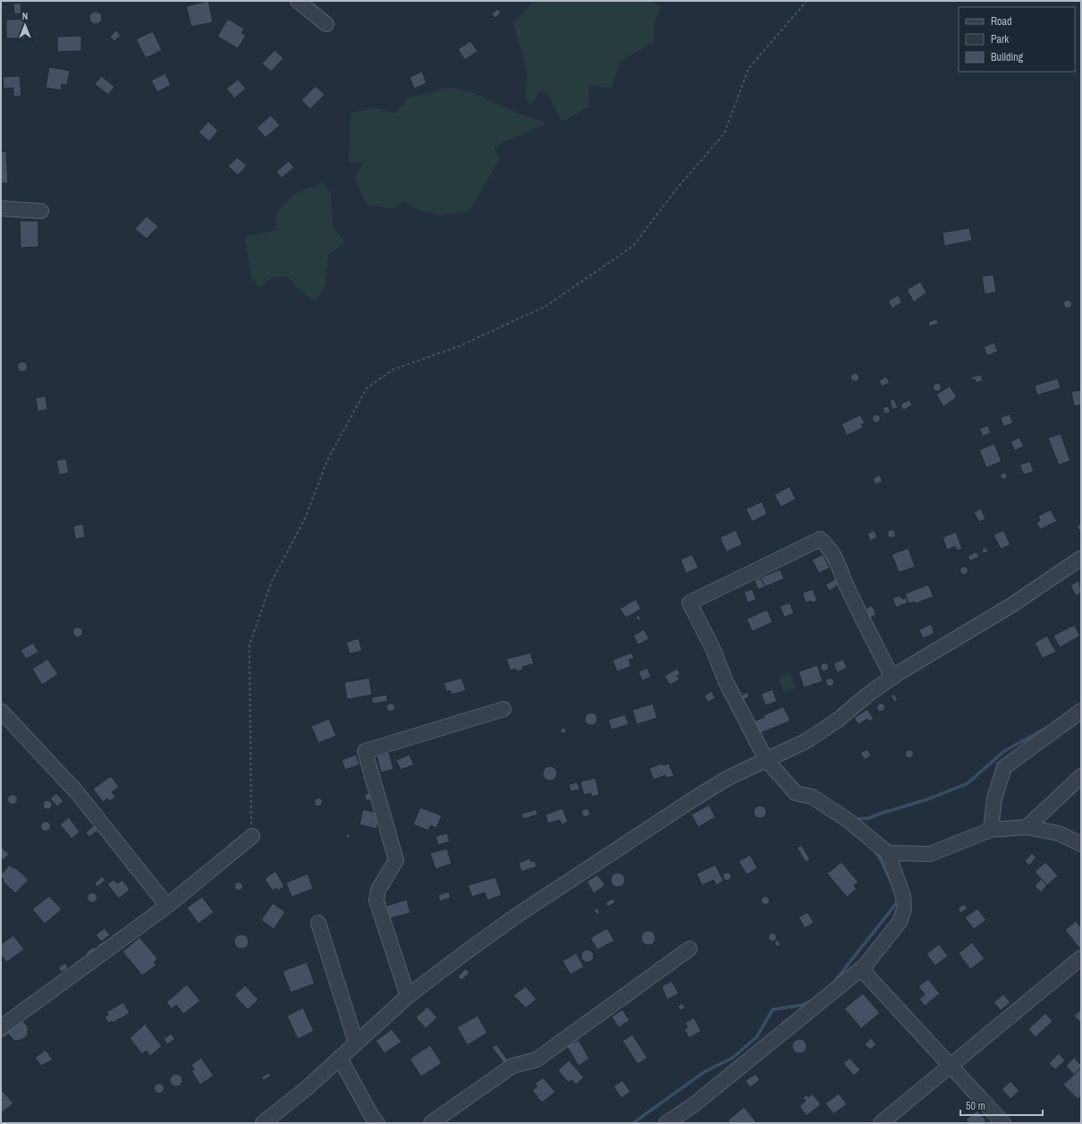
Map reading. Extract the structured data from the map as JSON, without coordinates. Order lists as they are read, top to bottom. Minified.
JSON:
{"legend":["Road","Park","Building"],"scale_bar":"50 m","north":"top"}
